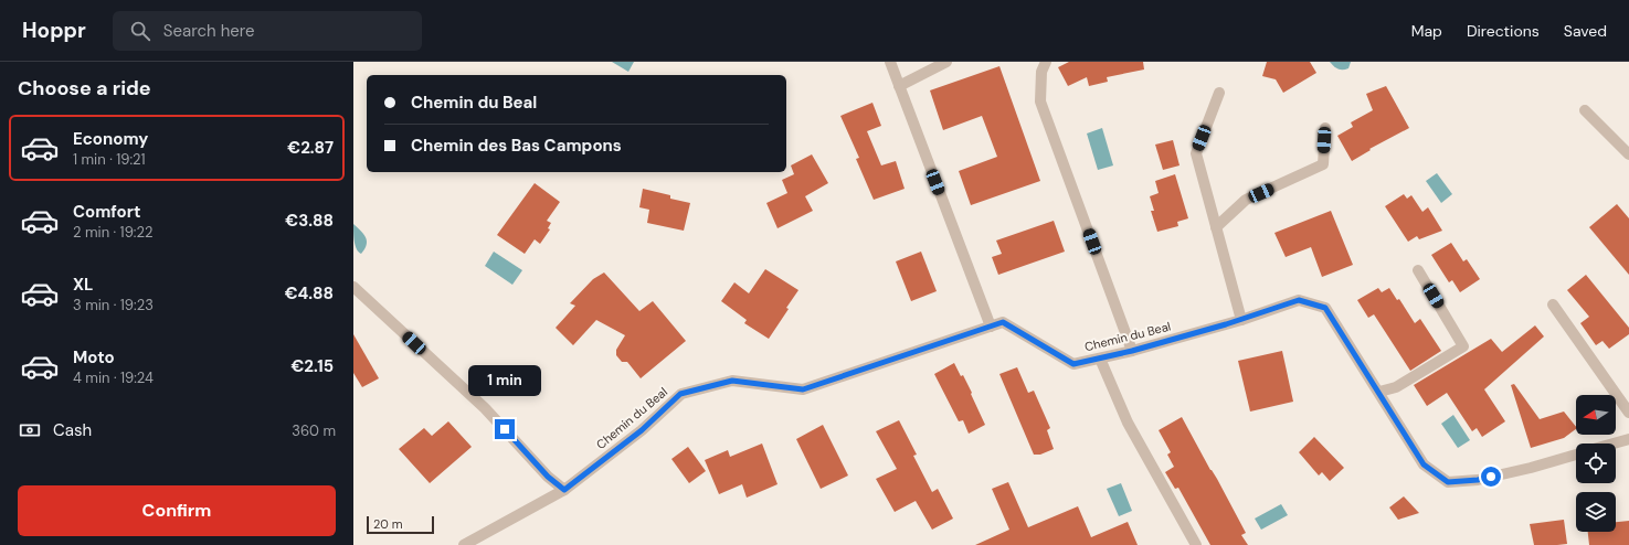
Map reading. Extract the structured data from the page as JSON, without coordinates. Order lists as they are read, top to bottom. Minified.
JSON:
{"streets":{"street":["Chemin du Beal"]},"scale_bar":"20 m","north":"left","page":{"header":"Hoppr","search":"Search here","nav":["Map","Directions","Saved"],"heading":"Choose a ride","banner":["Chemin du Beal","Chemin des Bas Campons"],"list":[{"name":"Economy","note":"1 min · 19:21","value":"€2.87"},{"name":"Comfort","note":"2 min · 19:22","value":"€3.88"},{"name":"XL","note":"3 min · 19:23","value":"€4.88"},{"name":"Moto","note":"4 min · 19:24","value":"€2.15"}],"bubble":"1 min","pay":["Cash","360 m"],"buttons":"Confirm","scale":"20 m"}}
